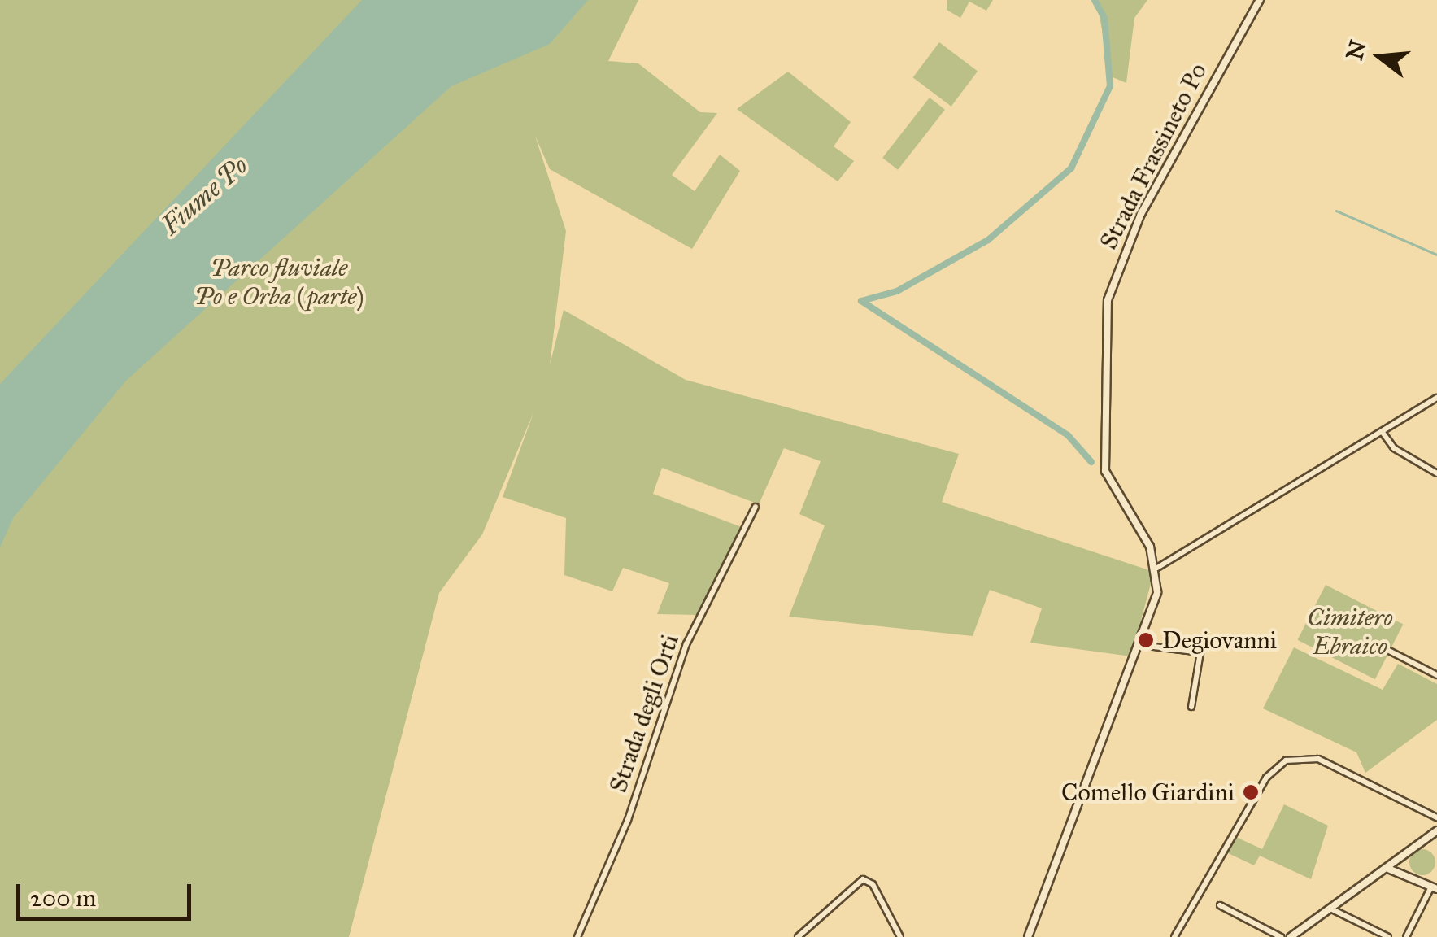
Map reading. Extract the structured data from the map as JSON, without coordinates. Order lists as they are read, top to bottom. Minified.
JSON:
{"streets":{"street":["Strada Frassineto Po","Strada degli Orti"]},"water":["Fiume Po"],"parks":["Parco fluviale Po e Orba (parte)","Cimitero Ebraico"],"places":["Degiovanni","Comello Giardini"],"scale_bar":"200 m","north":"left"}
